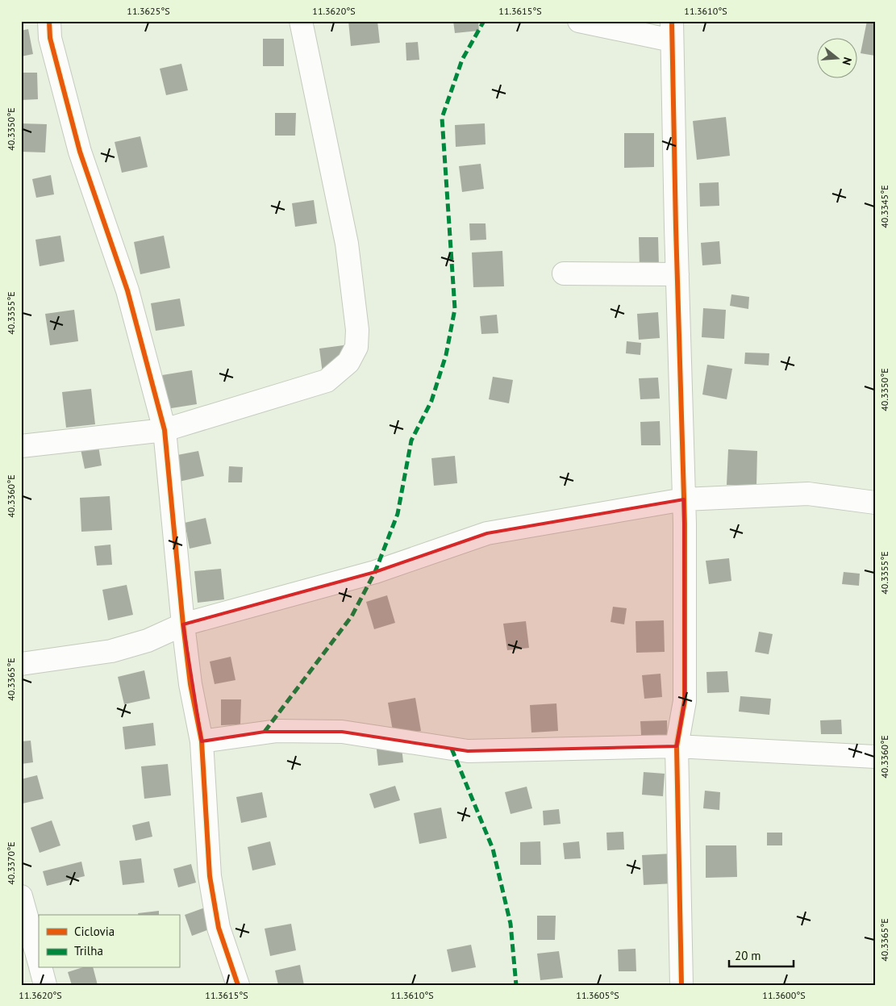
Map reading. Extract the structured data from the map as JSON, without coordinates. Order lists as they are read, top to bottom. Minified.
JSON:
{"legend":["Ciclovia","Trilha"],"scale_bar":"20 m","north":"right","coordinates":["11.3625°S","11.3620°S","11.3615°S","11.3610°S","40.3350°E","40.3345°E","40.3355°E","40.3360°E","40.3365°E","40.3370°E","11.3605°S","11.3600°S"]}
